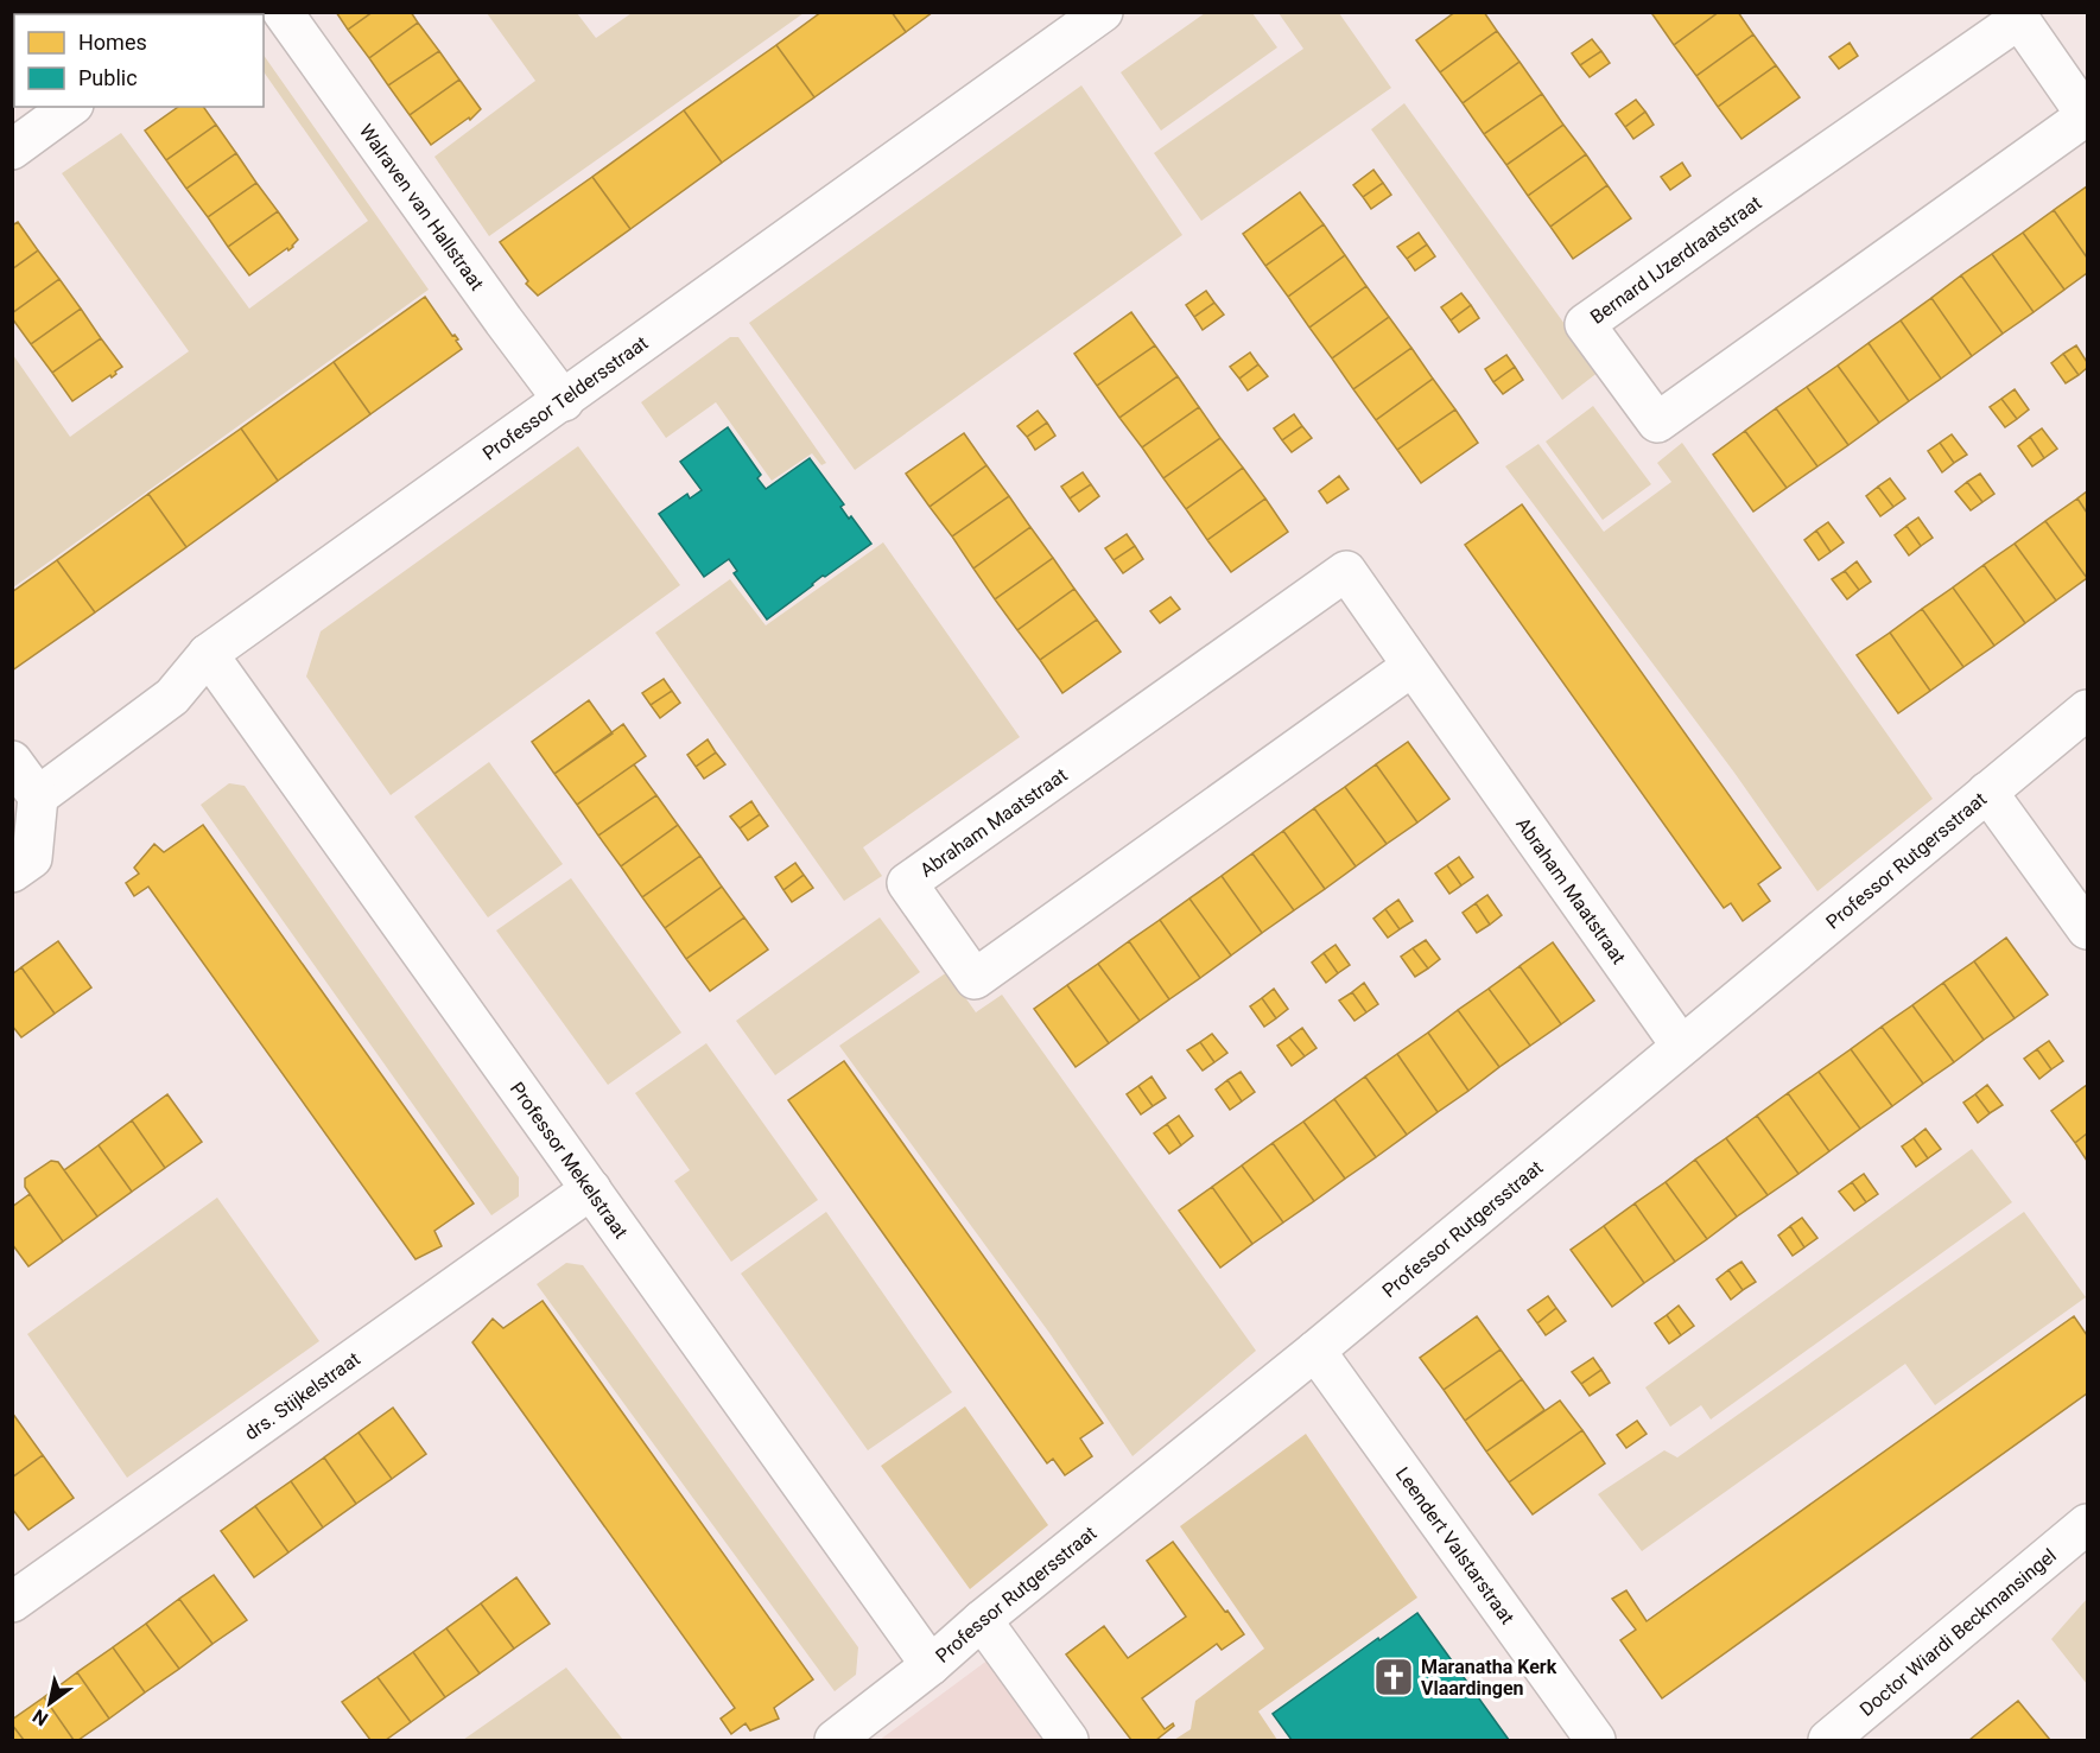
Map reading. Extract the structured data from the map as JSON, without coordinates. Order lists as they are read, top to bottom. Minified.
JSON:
{"streets":{"street":["Walraven van Hallstraat","Bernard IJzerdraatstraat","Professor Teldersstraat","Abraham Maatstraat","Professor Rutgersstraat","Professor Mekelstraat","drs. Stijkelstraat","Leendert Valstarstraat","Doctor Wiardi Beckmansingel"]},"crossings":[["Walraven van Hallstraat","Professor Teldersstraat"],["Professor Teldersstraat","Professor Mekelstraat"],["Abraham Maatstraat","Professor Rutgersstraat"],["Professor Rutgersstraat","Professor Mekelstraat"],["Professor Rutgersstraat","Leendert Valstarstraat"],["Professor Mekelstraat","drs. Stijkelstraat"]],"places":{"church":["Maranatha Kerk Vlaardingen"]},"legend":["Homes","Public"],"north":"bottom left"}
